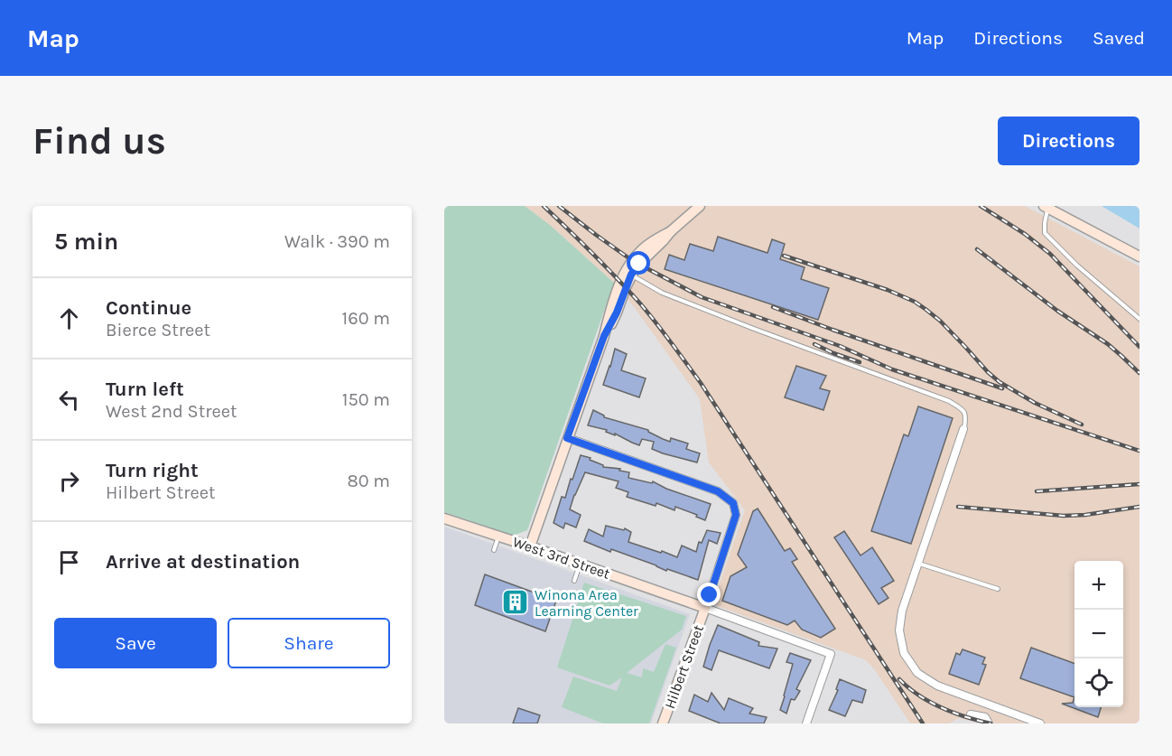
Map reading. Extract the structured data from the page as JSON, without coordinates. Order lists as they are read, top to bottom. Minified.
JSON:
{"streets":{"street":["West 3rd Street","Hilbert Street"]},"crossings":[["West 3rd Street","Hilbert Street"]],"places":{"building":["Winona Area Learning Center"]},"page":{"header":"Map","nav":["Map","Directions","Saved"],"buttons":["Directions",["Save","Share"]],"title":"Find us","heading":["5 min","Walk · 390 m"],"list":[["Continue","Bierce Street","160 m"],["Turn left","West 2nd Street","150 m"],["Turn right","Hilbert Street","80 m"],"Arrive at destination"],"map_buttons":["+","−"]}}
